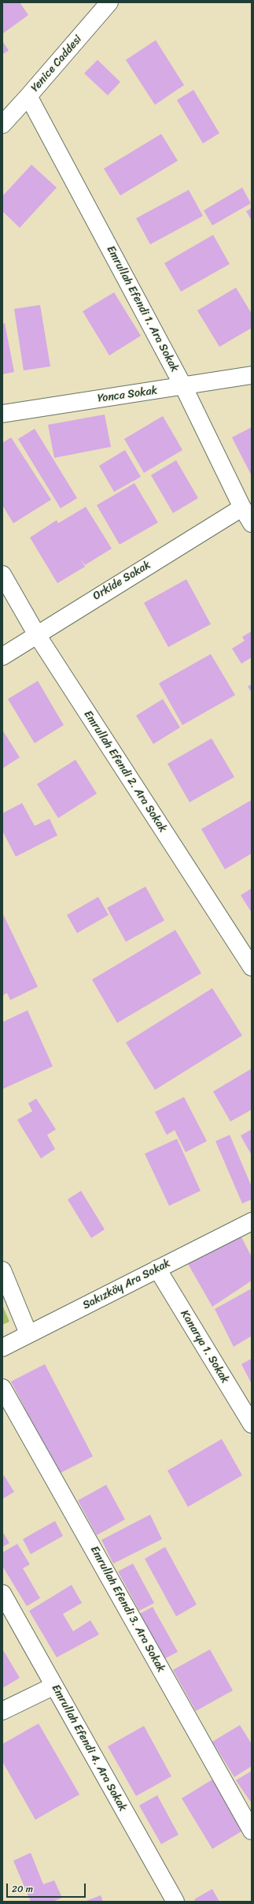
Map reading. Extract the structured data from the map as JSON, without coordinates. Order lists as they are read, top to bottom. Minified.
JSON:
{"streets":{"street":["Yenice Caddesi","Emrullah Efendi 1. Ara Sokak","Yonca Sokak","Orkide Sokak","Emrullah Efendi 2. Ara Sokak","Sakızköy Ara Sokak","Kanarya 1. Sokak","Emrullah Efendi 3. Ara Sokak","Emrullah Efendi 4. Ara Sokak"]},"crossings":[["Yenice Caddesi","Emrullah Efendi 1. Ara Sokak"],["Emrullah Efendi 1. Ara Sokak","Yonca Sokak"],["Emrullah Efendi 1. Ara Sokak","Orkide Sokak"],["Orkide Sokak","Emrullah Efendi 2. Ara Sokak"],["Sakızköy Ara Sokak","Kanarya 1. Sokak"]],"scale_bar":"20 m"}
